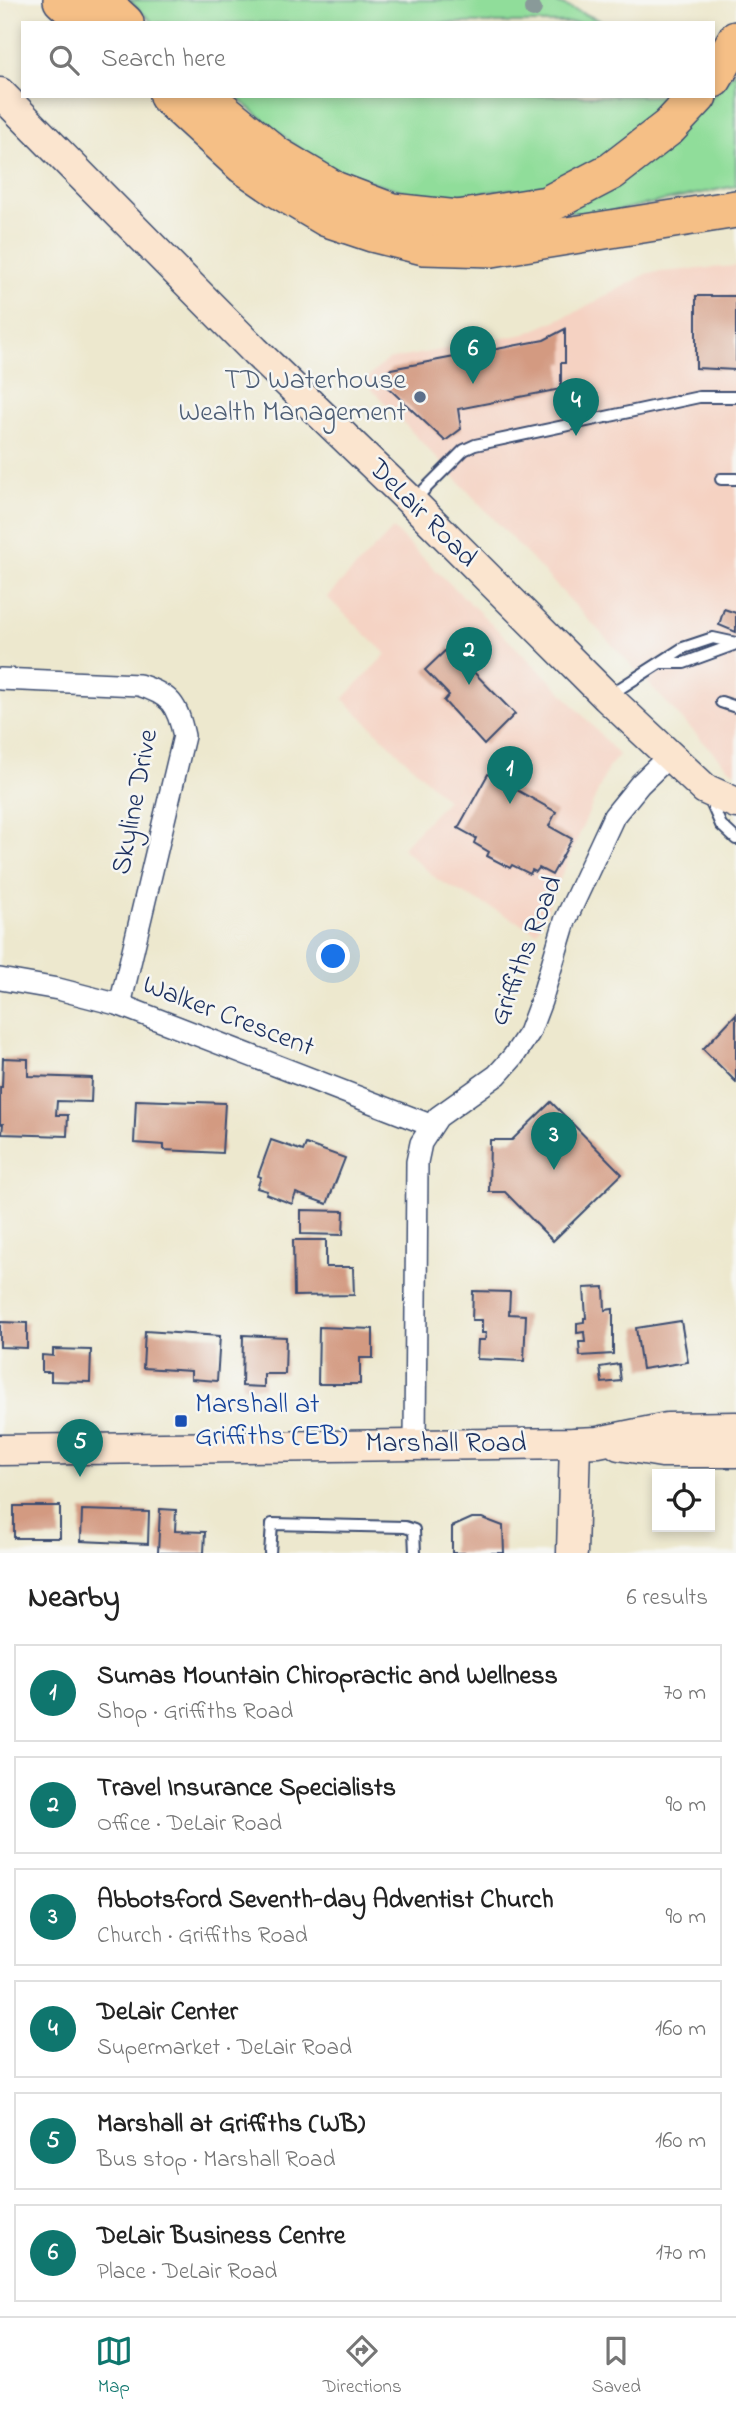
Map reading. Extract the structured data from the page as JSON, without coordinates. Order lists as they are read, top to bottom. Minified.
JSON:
{"streets":{"street":["DeLair Road","Skyline Drive","Griffiths Road","Walker Crescent","Marshall Road"]},"crossings":[["DeLair Road","Griffiths Road"],["Skyline Drive","Walker Crescent"],["Griffiths Road","Walker Crescent"]],"places":{"other":["TD Waterhouse Wealth Management"],"transit":["Marshall at Griffiths (EB)"]},"page":{"search":"Search here","pins":["6","4","2","1","3","5"],"heading":["Nearby","6 results"],"list":[{"mark":"1","name":"Sumas Mountain Chiropractic and Wellness","note":"Shop · Griffiths Road","value":"70 m"},{"mark":"2","name":"Travel Insurance Specialists","note":"Office · DeLair Road","value":"90 m"},{"mark":"3","name":"Abbotsford Seventh-day Adventist Church","note":"Church · Griffiths Road","value":"90 m"},{"mark":"4","name":"DeLair Center","note":"Supermarket · DeLair Road","value":"160 m"},{"mark":"5","name":"Marshall at Griffiths (WB)","note":"Bus stop · Marshall Road","value":"160 m"},{"mark":"6","name":"DeLair Business Centre","note":"Place · DeLair Road","value":"170 m"}],"nav":["Map","Directions","Saved"]}}
